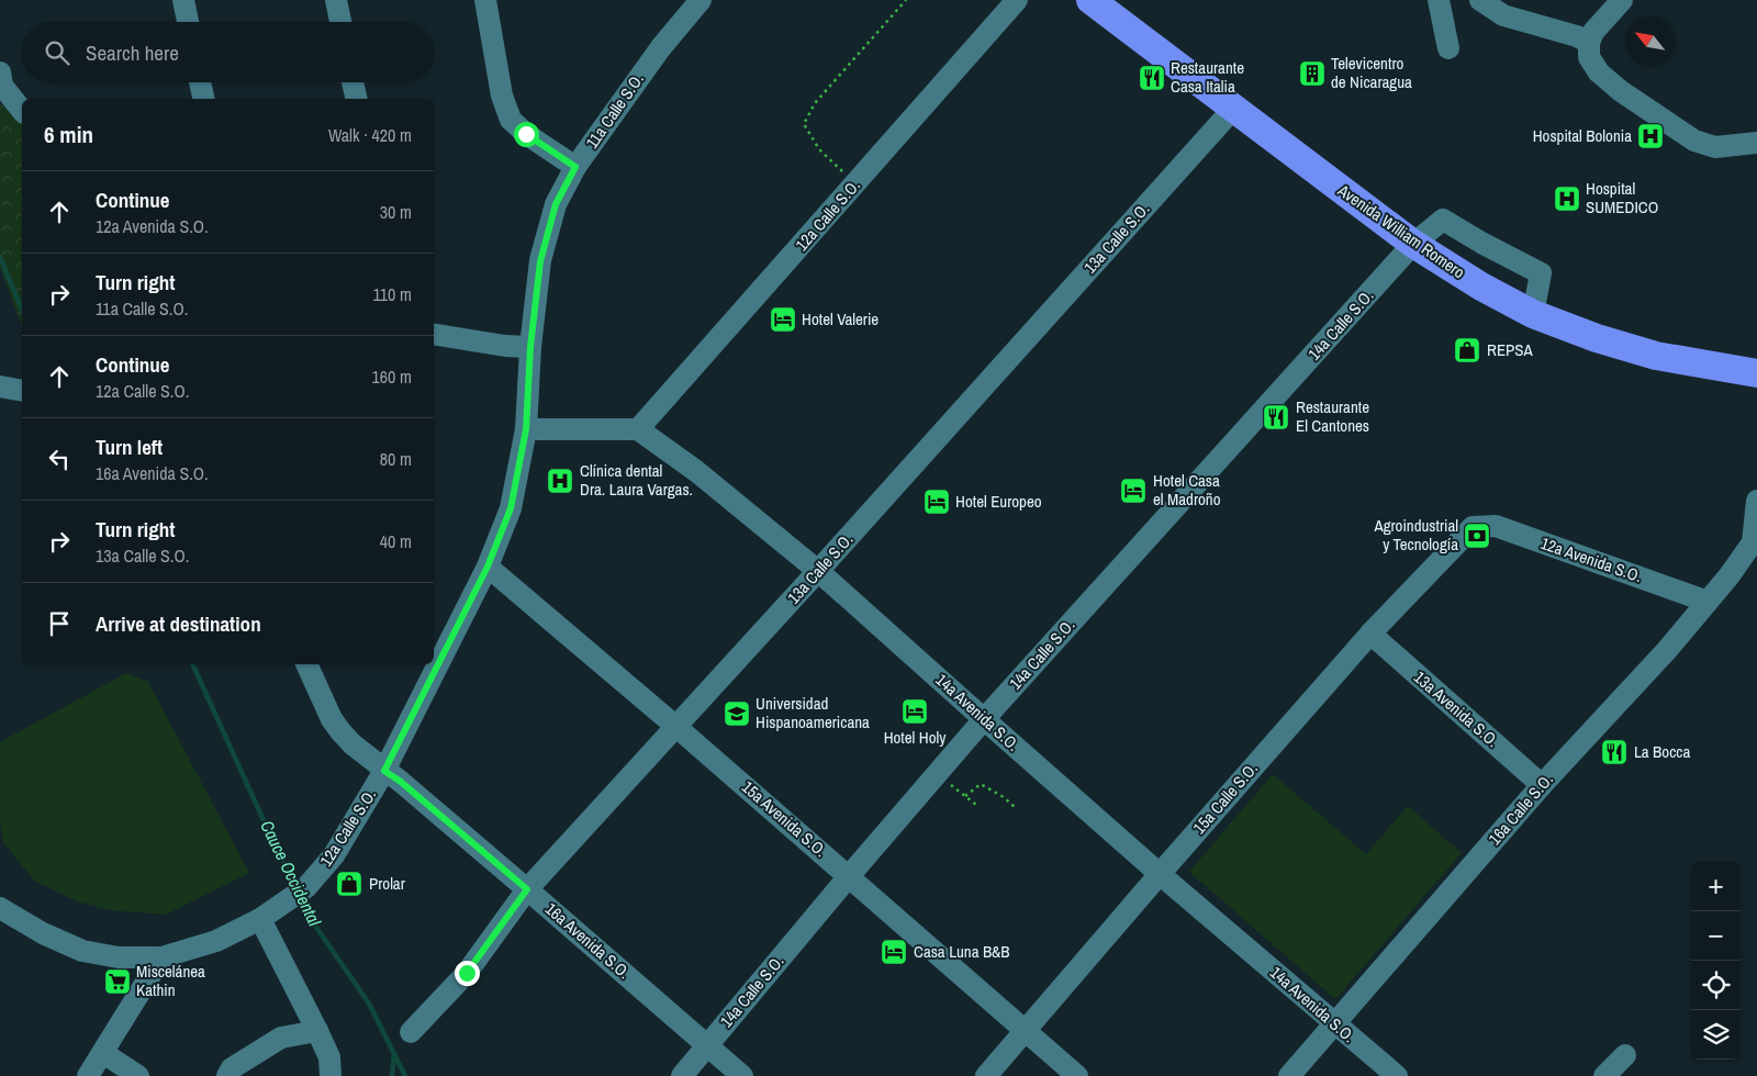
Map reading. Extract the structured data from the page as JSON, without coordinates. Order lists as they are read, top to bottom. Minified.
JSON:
{"streets":{"main road":["Avenida William Romero"],"street":["11a Calle S.O.","12a Calle S.O.","13a Calle S.O.","14a Calle S.O.","12a Avenida S.O.","13a Avenida S.O.","14a Avenida S.O.","15a Calle S.O.","16a Calle S.O.","15a Avenida S.O.","16a Avenida S.O."]},"crossings":[["11a Calle S.O.","12a Calle S.O."],["12a Calle S.O.","14a Avenida S.O."],["12a Calle S.O.","15a Avenida S.O."],["12a Calle S.O.","16a Avenida S.O."],["Avenida William Romero","13a Calle S.O."],["Avenida William Romero","14a Calle S.O."],["13a Calle S.O.","14a Avenida S.O."],["13a Calle S.O.","15a Avenida S.O."],["13a Calle S.O.","16a Avenida S.O."],["14a Calle S.O.","14a Avenida S.O."],["14a Calle S.O.","15a Avenida S.O."],["14a Calle S.O.","16a Avenida S.O."],["12a Avenida S.O.","15a Calle S.O."],["12a Avenida S.O.","16a Calle S.O."],["13a Avenida S.O.","15a Calle S.O."],["13a Avenida S.O.","16a Calle S.O."],["14a Avenida S.O.","15a Calle S.O."],["14a Avenida S.O.","16a Calle S.O."],["15a Calle S.O.","15a Avenida S.O."]],"water":["Cauce Occidental"],"places":{"building":["Televicentro de Nicaragua"],"restaurant":["Restaurante Casa Italia","Restaurante El Cantones","La Bocca"],"hospital":["Hospital Bolonia","Hospital SUMEDICO","Clínica dental Dra. Laura Vargas."],"hotel":["Hotel Valerie","Hotel Casa el Madroño","Hotel Europeo","Hotel Holy","Casa Luna B&B"],"shop":["REPSA","Prolar"],"bank":["Agroindustrial y Tecnología"],"school or university":["Universidad Hispanoamericana"],"supermarket":["Miscelánea Kathin"]},"north":"top left","page":{"search":"Search here","heading":["6 min","Walk · 420 m"],"list":[["Continue","12a Avenida S.O.","30 m"],["Turn right","11a Calle S.O.","110 m"],["Continue","12a Calle S.O.","160 m"],["Turn left","16a Avenida S.O.","80 m"],["Turn right","13a Calle S.O.","40 m"],"Arrive at destination"],"map_buttons":["+","−"]}}
